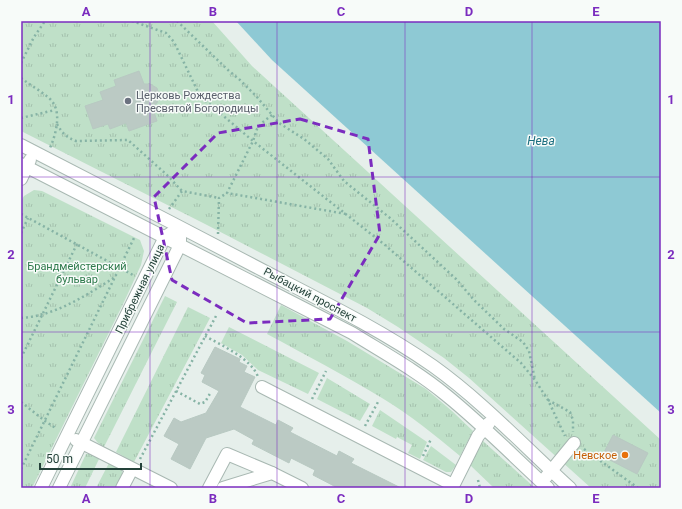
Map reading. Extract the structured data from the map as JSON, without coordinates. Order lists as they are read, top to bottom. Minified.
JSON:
{"streets":{"street":["Прибрежная улица","Рыбацкий проспект"]},"crossings":[["Прибрежная улица","Рыбацкий проспект"]],"water":["Нева"],"parks":["Брандмейстерский бульвар"],"places":["Церковь Рождества Пресвятой Богородицы","Невское"],"scale_bar":"50 m","grid":{"columns":["A","B","C","D","E"],"rows":["1","2","3"]}}
